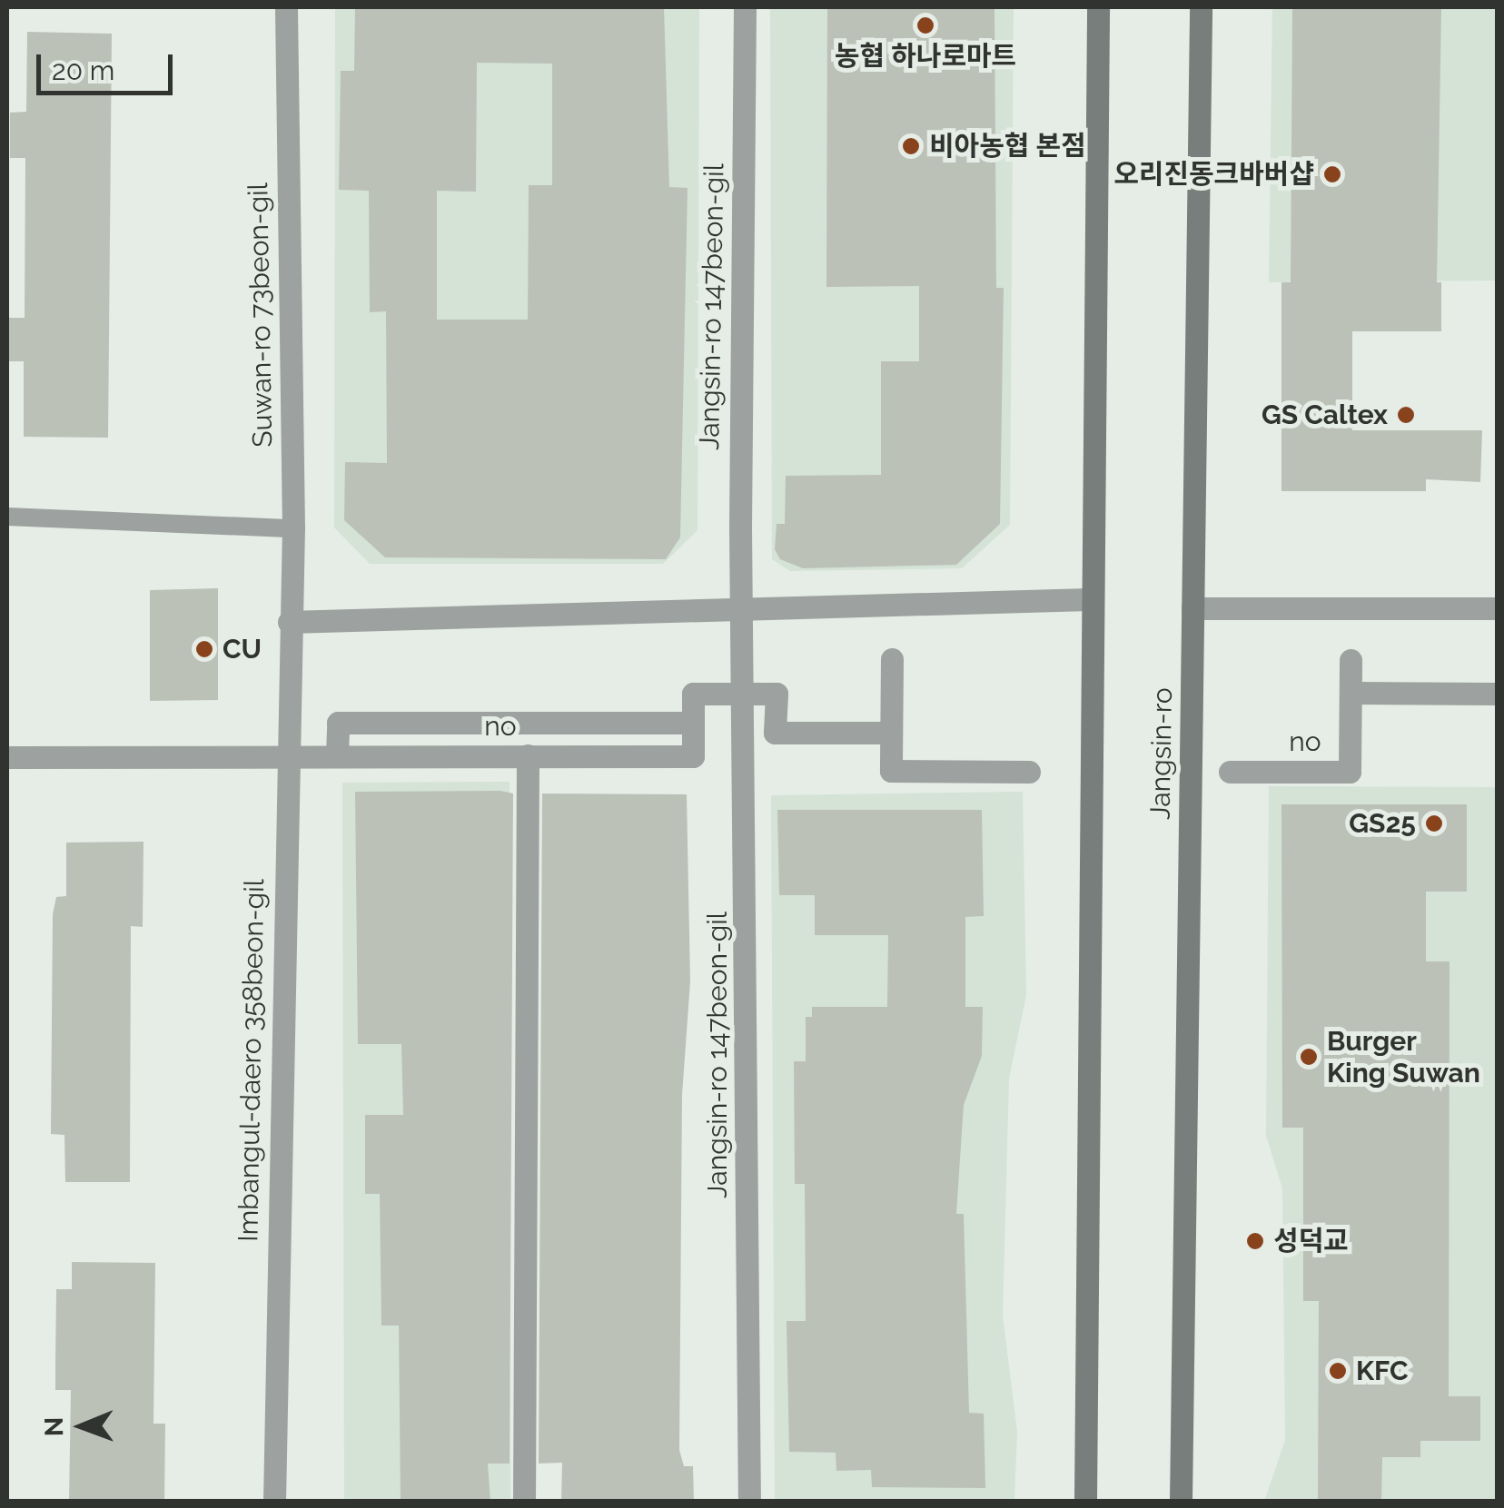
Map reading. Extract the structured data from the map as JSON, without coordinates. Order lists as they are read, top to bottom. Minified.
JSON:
{"streets":{"main road":["Jangsin-ro"],"street":["Jangsin-ro 147beon-gil","Suwan-ro 73beon-gil","no","Imbangul-daero 358beon-gil"]},"crossings":[["Jangsin-ro 147beon-gil","no"],["Suwan-ro 73beon-gil","Imbangul-daero 358beon-gil"],["no","Imbangul-daero 358beon-gil"]],"places":["농협 하나로마트","비아농협 본점","오리진동크바버샵","GS Caltex","CU","GS25","Burger King Suwan","성덕교","KFC"],"scale_bar":"20 m","north":"left"}
